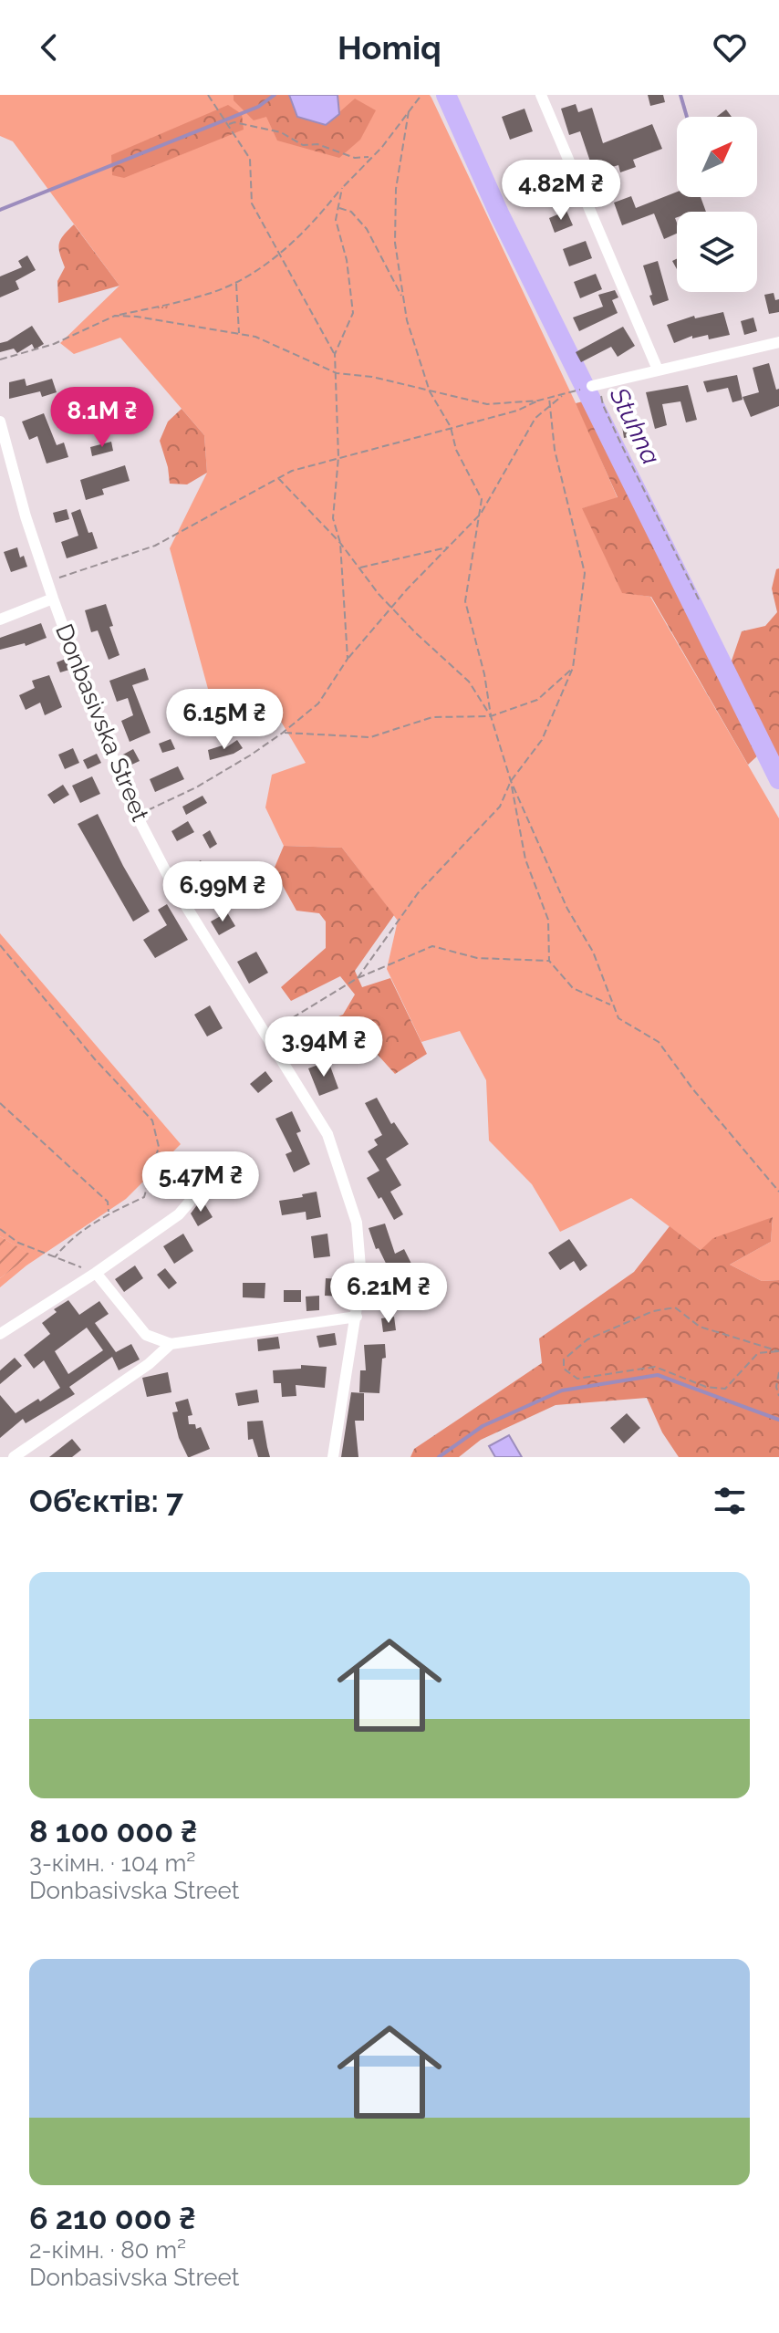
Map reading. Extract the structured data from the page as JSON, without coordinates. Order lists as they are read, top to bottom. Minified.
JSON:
{"streets":{"street":["Donbasivska Street"]},"water":["Stuhna"],"north":"top right","page":{"header":"Homiq","price":["4.82M ₴","8.1M ₴","6.15M ₴","6.99M ₴","3.94M ₴","5.47M ₴","6.21M ₴"],"heading":"Об’єктів: 7","list":[{"name":"8 100 000 ₴","note":"3-кімн. · 104 m² · Donbasivska Street"},{"name":"6 210 000 ₴","note":"2-кімн. · 80 m² · Donbasivska Street"}]}}
